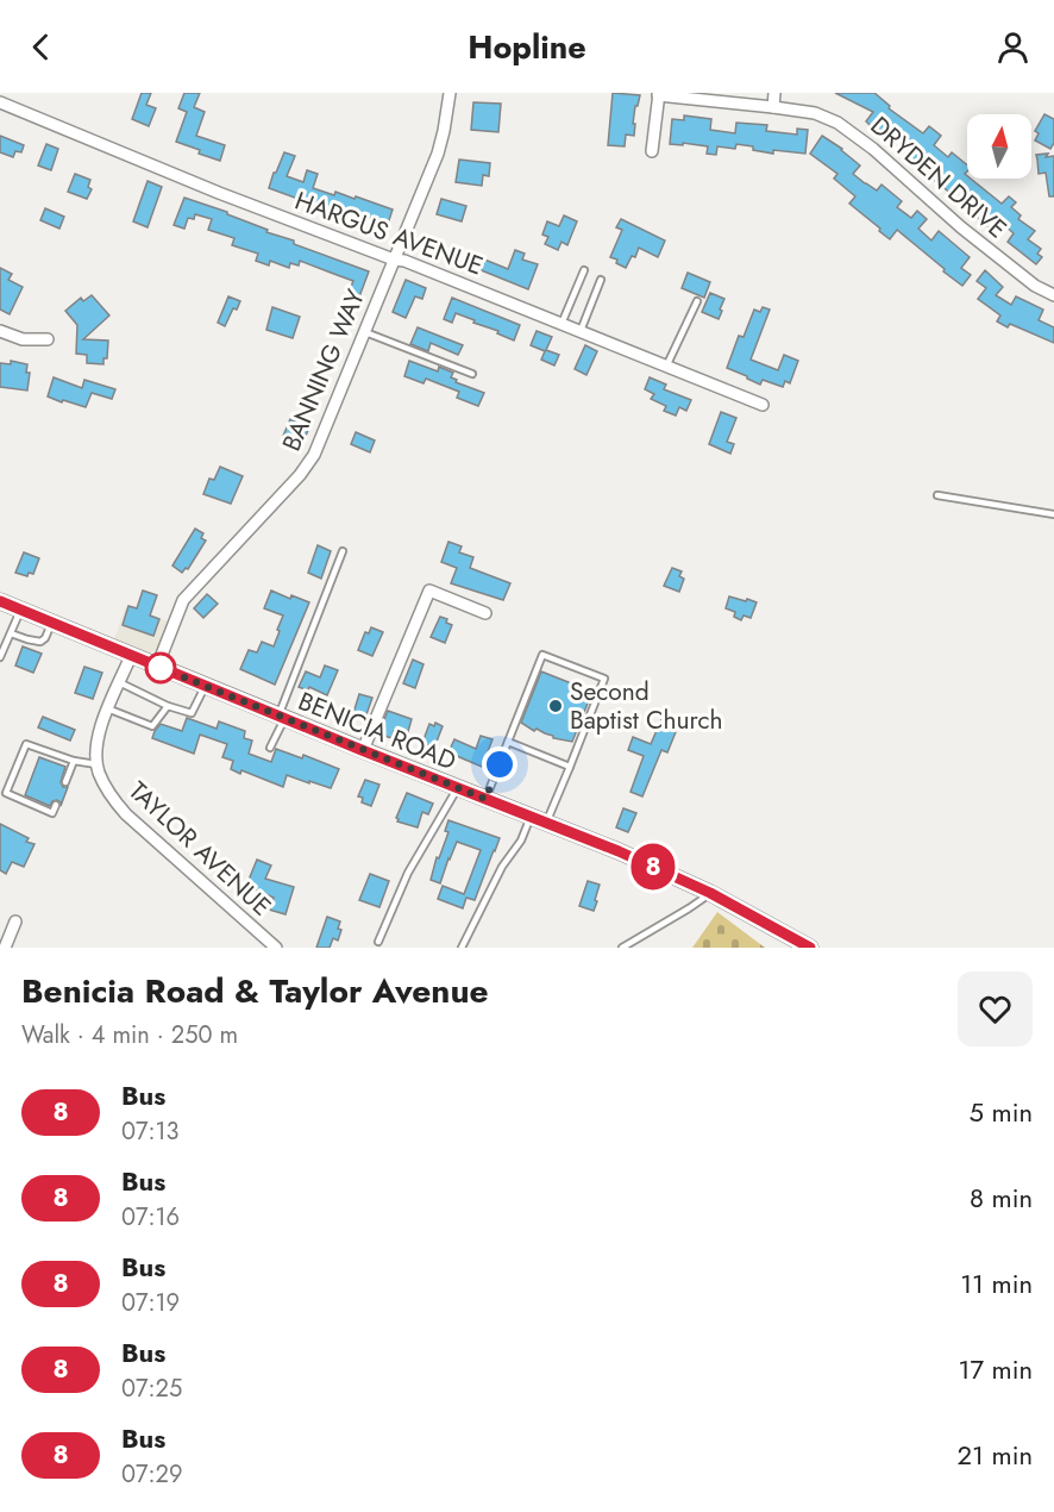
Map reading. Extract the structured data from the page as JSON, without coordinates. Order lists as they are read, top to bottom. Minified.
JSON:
{"streets":{"main road":["BENICIA ROAD"],"street":["DRYDEN DRIVE","HARGUS AVENUE","BANNING WAY","TAYLOR AVENUE"]},"crossings":[["HARGUS AVENUE","BANNING WAY"],["BANNING WAY","BENICIA ROAD"]],"places":["Second Baptist Church"],"lines":["bus line 8"],"north":"top","page":{"header":"Hopline","on_map":"8","heading":["Benicia Road & Taylor Avenue","Walk · 4 min · 250 m"],"list":[{"mark":"8","name":"Bus","note":"07:13","value":"5 min"},{"mark":"8","name":"Bus","note":"07:16","value":"8 min"},{"mark":"8","name":"Bus","note":"07:19","value":"11 min"},{"mark":"8","name":"Bus","note":"07:25","value":"17 min"},{"mark":"8","name":"Bus","note":"07:29","value":"21 min"}]}}
